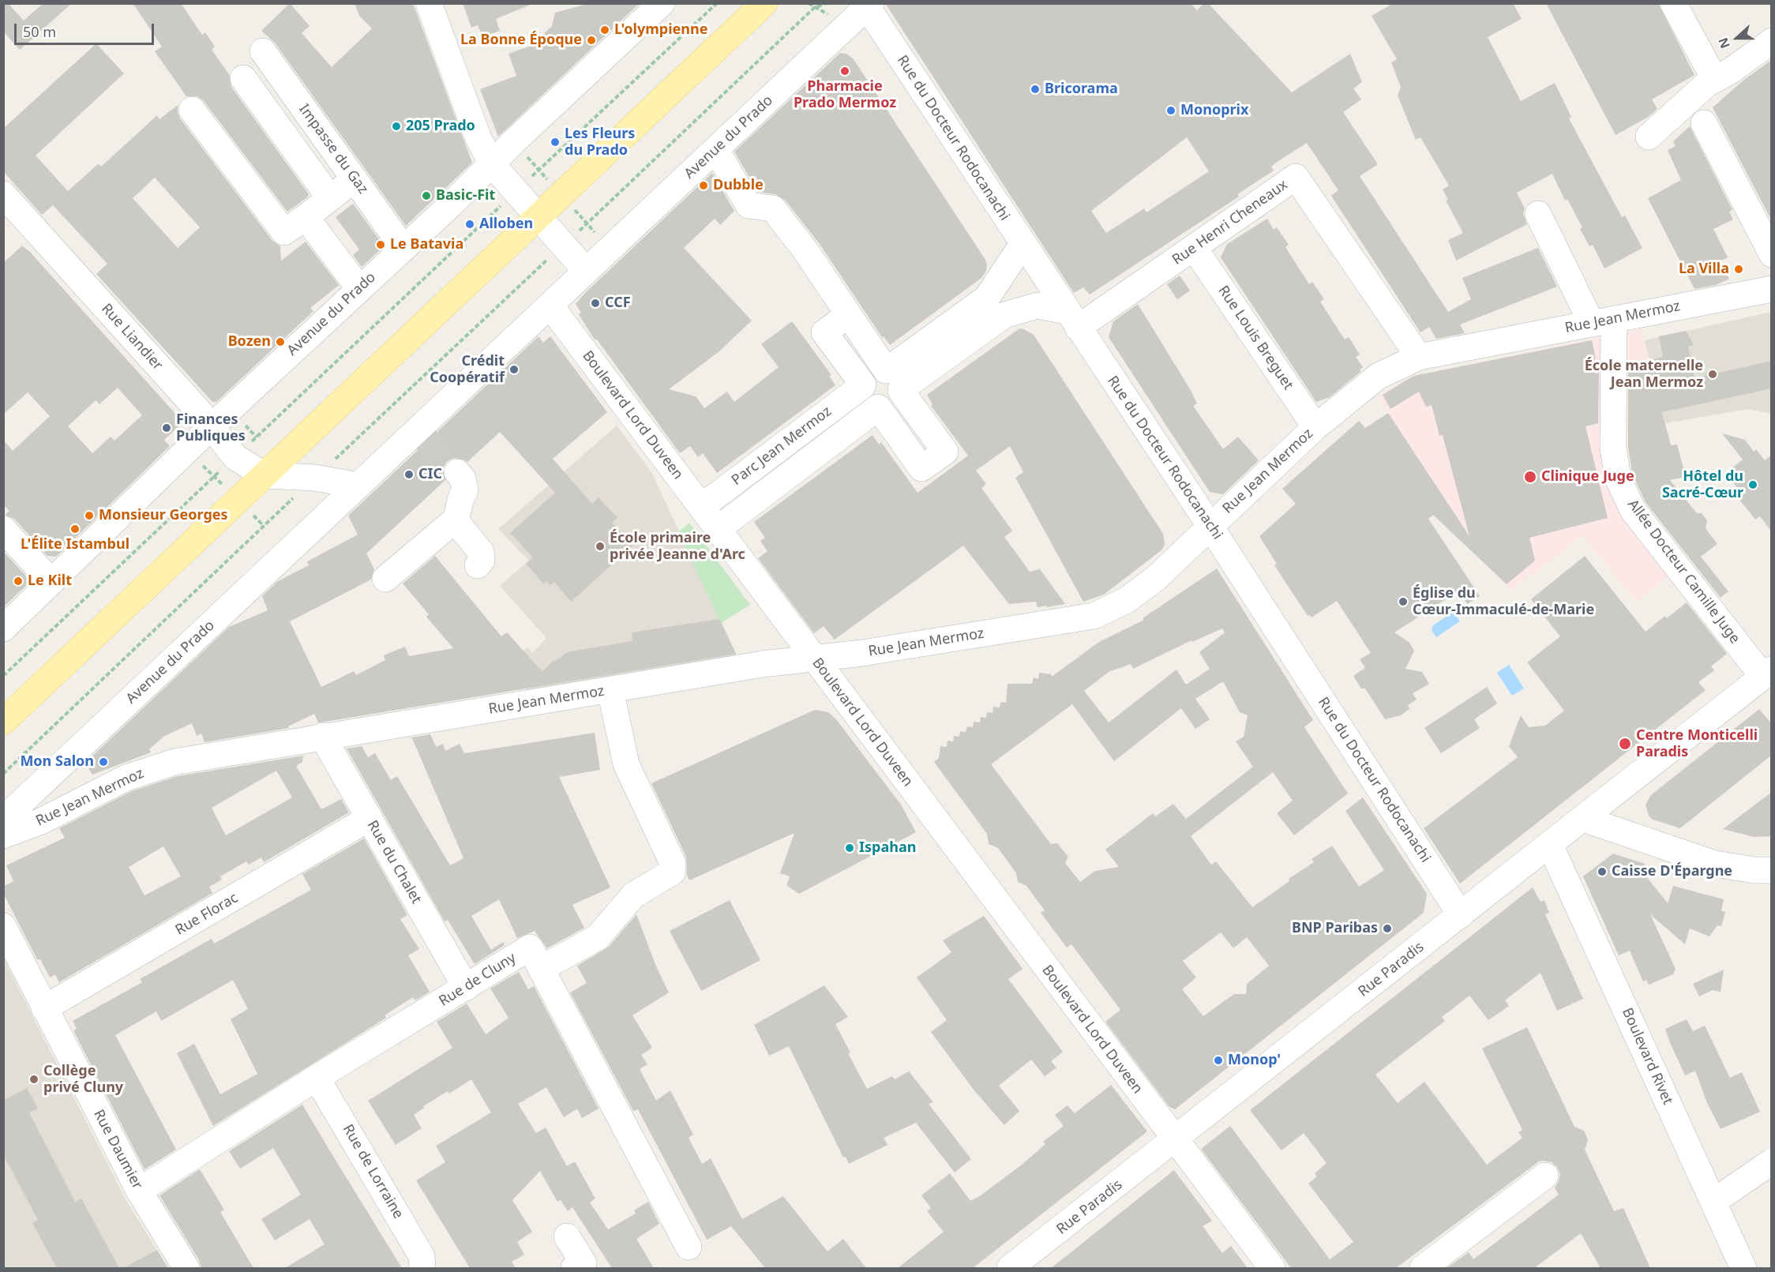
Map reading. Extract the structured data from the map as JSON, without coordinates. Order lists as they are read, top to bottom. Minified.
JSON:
{"streets":{"street":["Avenue du Prado","Rue du Docteur Rodocanachi","Impasse du Gaz","Rue Henri Cheneaux","Rue Jean Mermoz","Rue Liandier","Rue Louis Breguet","Boulevard Lord Duveen","Parc Jean Mermoz","Allée Docteur Camille Juge","Rue du Chalet","Rue Florac","Rue Paradis","Rue de Cluny","Boulevard Rivet","Rue Daumier","Rue de Lorraine"]},"crossings":[["Avenue du Prado","Rue du Docteur Rodocanachi"],["Avenue du Prado","Impasse du Gaz"],["Avenue du Prado","Rue Liandier"],["Avenue du Prado","Boulevard Lord Duveen"],["Rue du Docteur Rodocanachi","Rue Henri Cheneaux"],["Rue du Docteur Rodocanachi","Rue Jean Mermoz"],["Rue du Docteur Rodocanachi","Parc Jean Mermoz"],["Rue du Docteur Rodocanachi","Rue Paradis"],["Rue Henri Cheneaux","Rue Jean Mermoz"],["Rue Henri Cheneaux","Rue Louis Breguet"],["Rue Henri Cheneaux","Parc Jean Mermoz"],["Rue Jean Mermoz","Rue Louis Breguet"],["Rue Jean Mermoz","Boulevard Lord Duveen"],["Rue Jean Mermoz","Allée Docteur Camille Juge"],["Rue Jean Mermoz","Rue du Chalet"],["Boulevard Lord Duveen","Parc Jean Mermoz"],["Boulevard Lord Duveen","Rue Paradis"],["Allée Docteur Camille Juge","Rue Paradis"],["Rue du Chalet","Rue Florac"],["Rue du Chalet","Rue de Cluny"],["Rue Florac","Rue Daumier"],["Rue Paradis","Boulevard Rivet"],["Rue de Cluny","Rue Daumier"],["Rue de Cluny","Rue de Lorraine"]],"places":["L'olympienne","La Bonne Époque","Pharmacie Prado Mermoz","Bricorama","Monoprix","205 Prado","Les Fleurs du Prado","Dubble","Basic-Fit","Alloben","Le Batavia","La Villa","CCF","Bozen","Crédit Coopératif","École maternelle Jean Mermoz","Finances Publiques","CIC","Clinique Juge","Hôtel du Sacré-Cœur","Monsieur Georges","L'Élite Istambul","École primaire privée Jeanne d'Arc","Le Kilt","Église du Cœur-Immaculé-de-Marie","Centre Monticelli Paradis","Mon Salon","Ispahan","Caisse D'Épargne","BNP Paribas","Monop'","Collège privé Cluny"],"scale_bar":"50 m","north":"left"}
